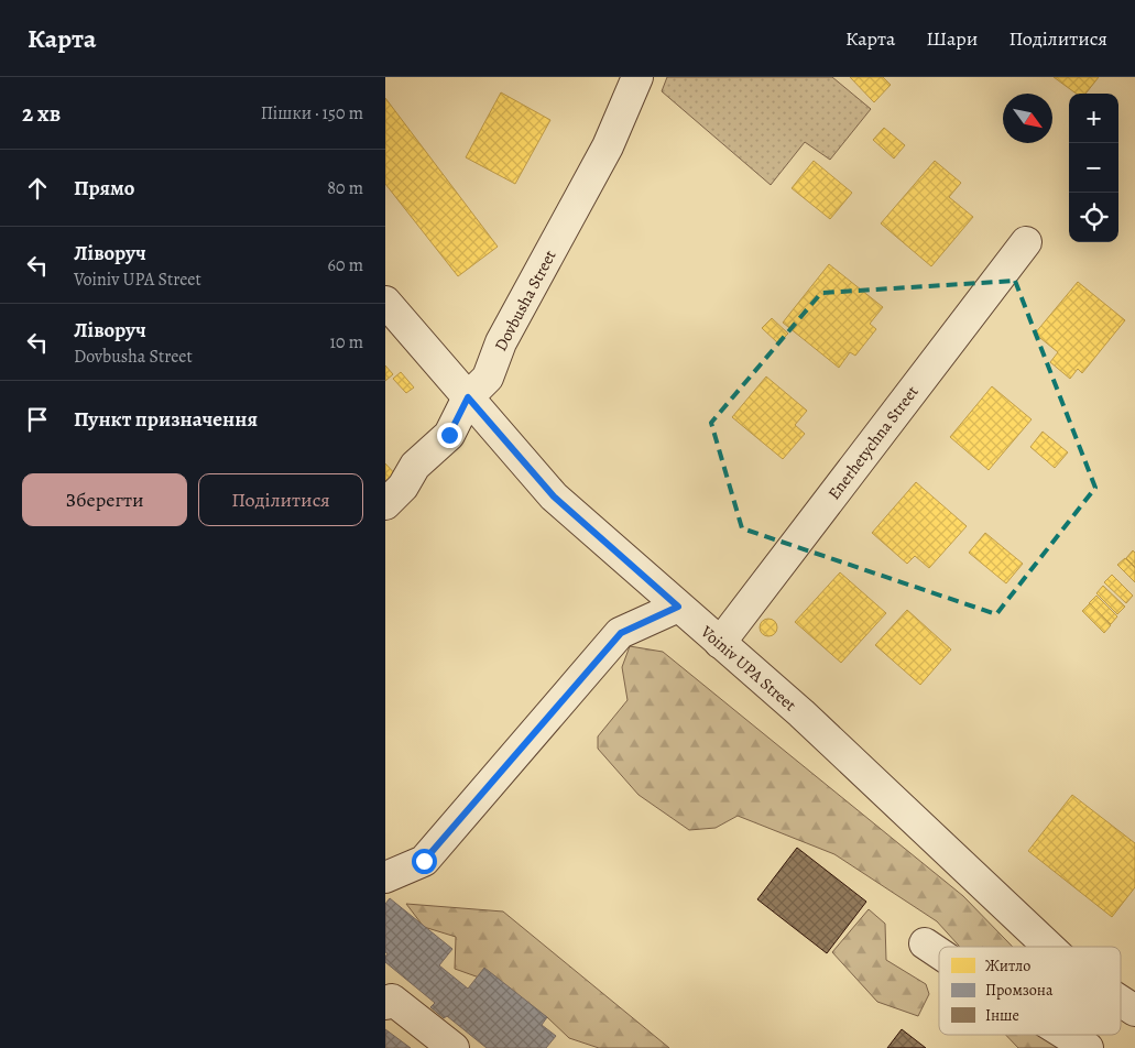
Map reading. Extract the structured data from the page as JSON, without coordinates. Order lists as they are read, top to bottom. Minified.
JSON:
{"streets":{"street":["Dovbusha Street","Enerhetychna Street","Voiniv UPA Street"]},"crossings":[["Dovbusha Street","Voiniv UPA Street"],["Enerhetychna Street","Voiniv UPA Street"]],"legend":["Житло","Промзона","Інше"],"north":"bottom right","page":{"header":"Карта","nav":["Карта","Шари","Поділитися"],"heading":["2 хв","Пішки · 150 m"],"map_buttons":["+","−"],"list":[["Прямо","80 m"],["Ліворуч","Voiniv UPA Street","60 m"],["Ліворуч","Dovbusha Street","10 m"],"Пункт призначення"],"buttons":["Зберегти","Поділитися"]}}
